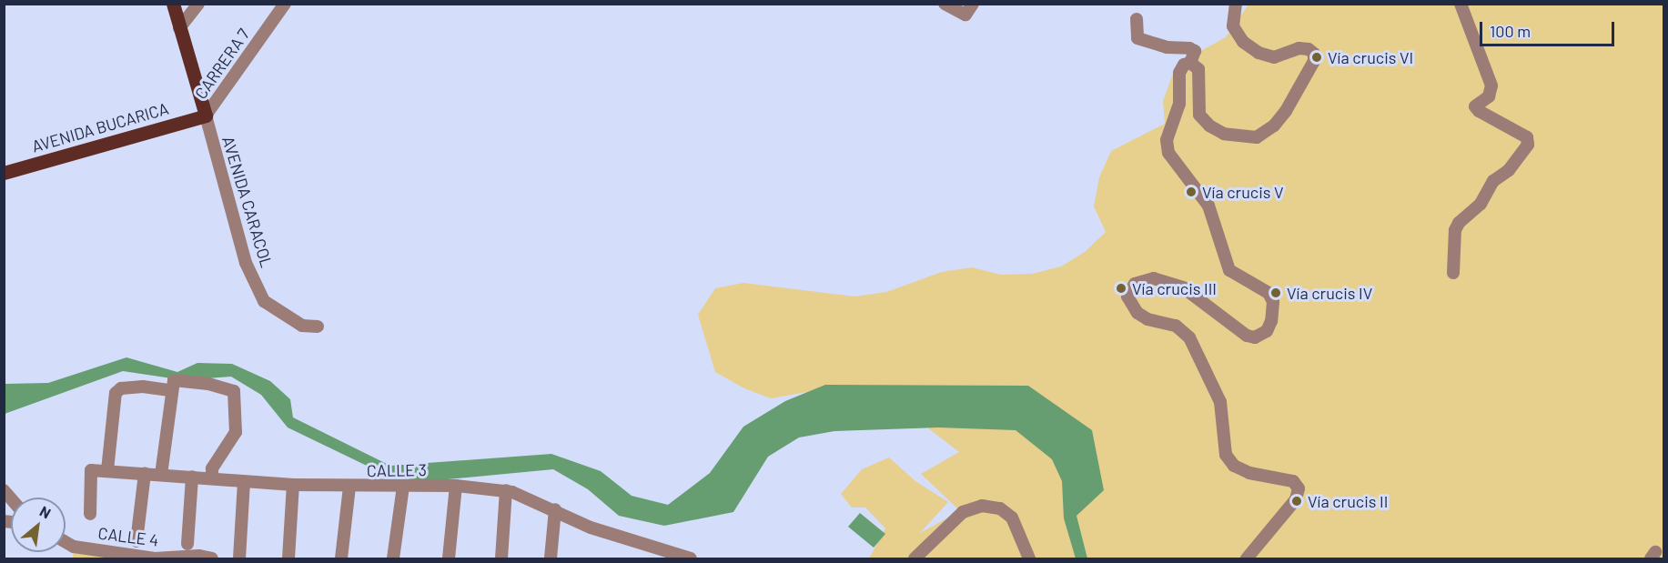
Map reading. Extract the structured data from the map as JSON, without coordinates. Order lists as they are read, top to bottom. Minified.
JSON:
{"streets":{"main road":["AVENIDA BUCARICA"],"street":["CARRERA 7","AVENIDA CARACOL","CALLE 3","CALLE 4"]},"crossings":[["CARRERA 7","AVENIDA BUCARICA"],["CARRERA 7","AVENIDA CARACOL"],["AVENIDA BUCARICA","AVENIDA CARACOL"]],"places":["Vía crucis VI","Vía crucis V","Vía crucis III","Vía crucis IV","Vía crucis II"],"scale_bar":"100 m","north":"top right"}
